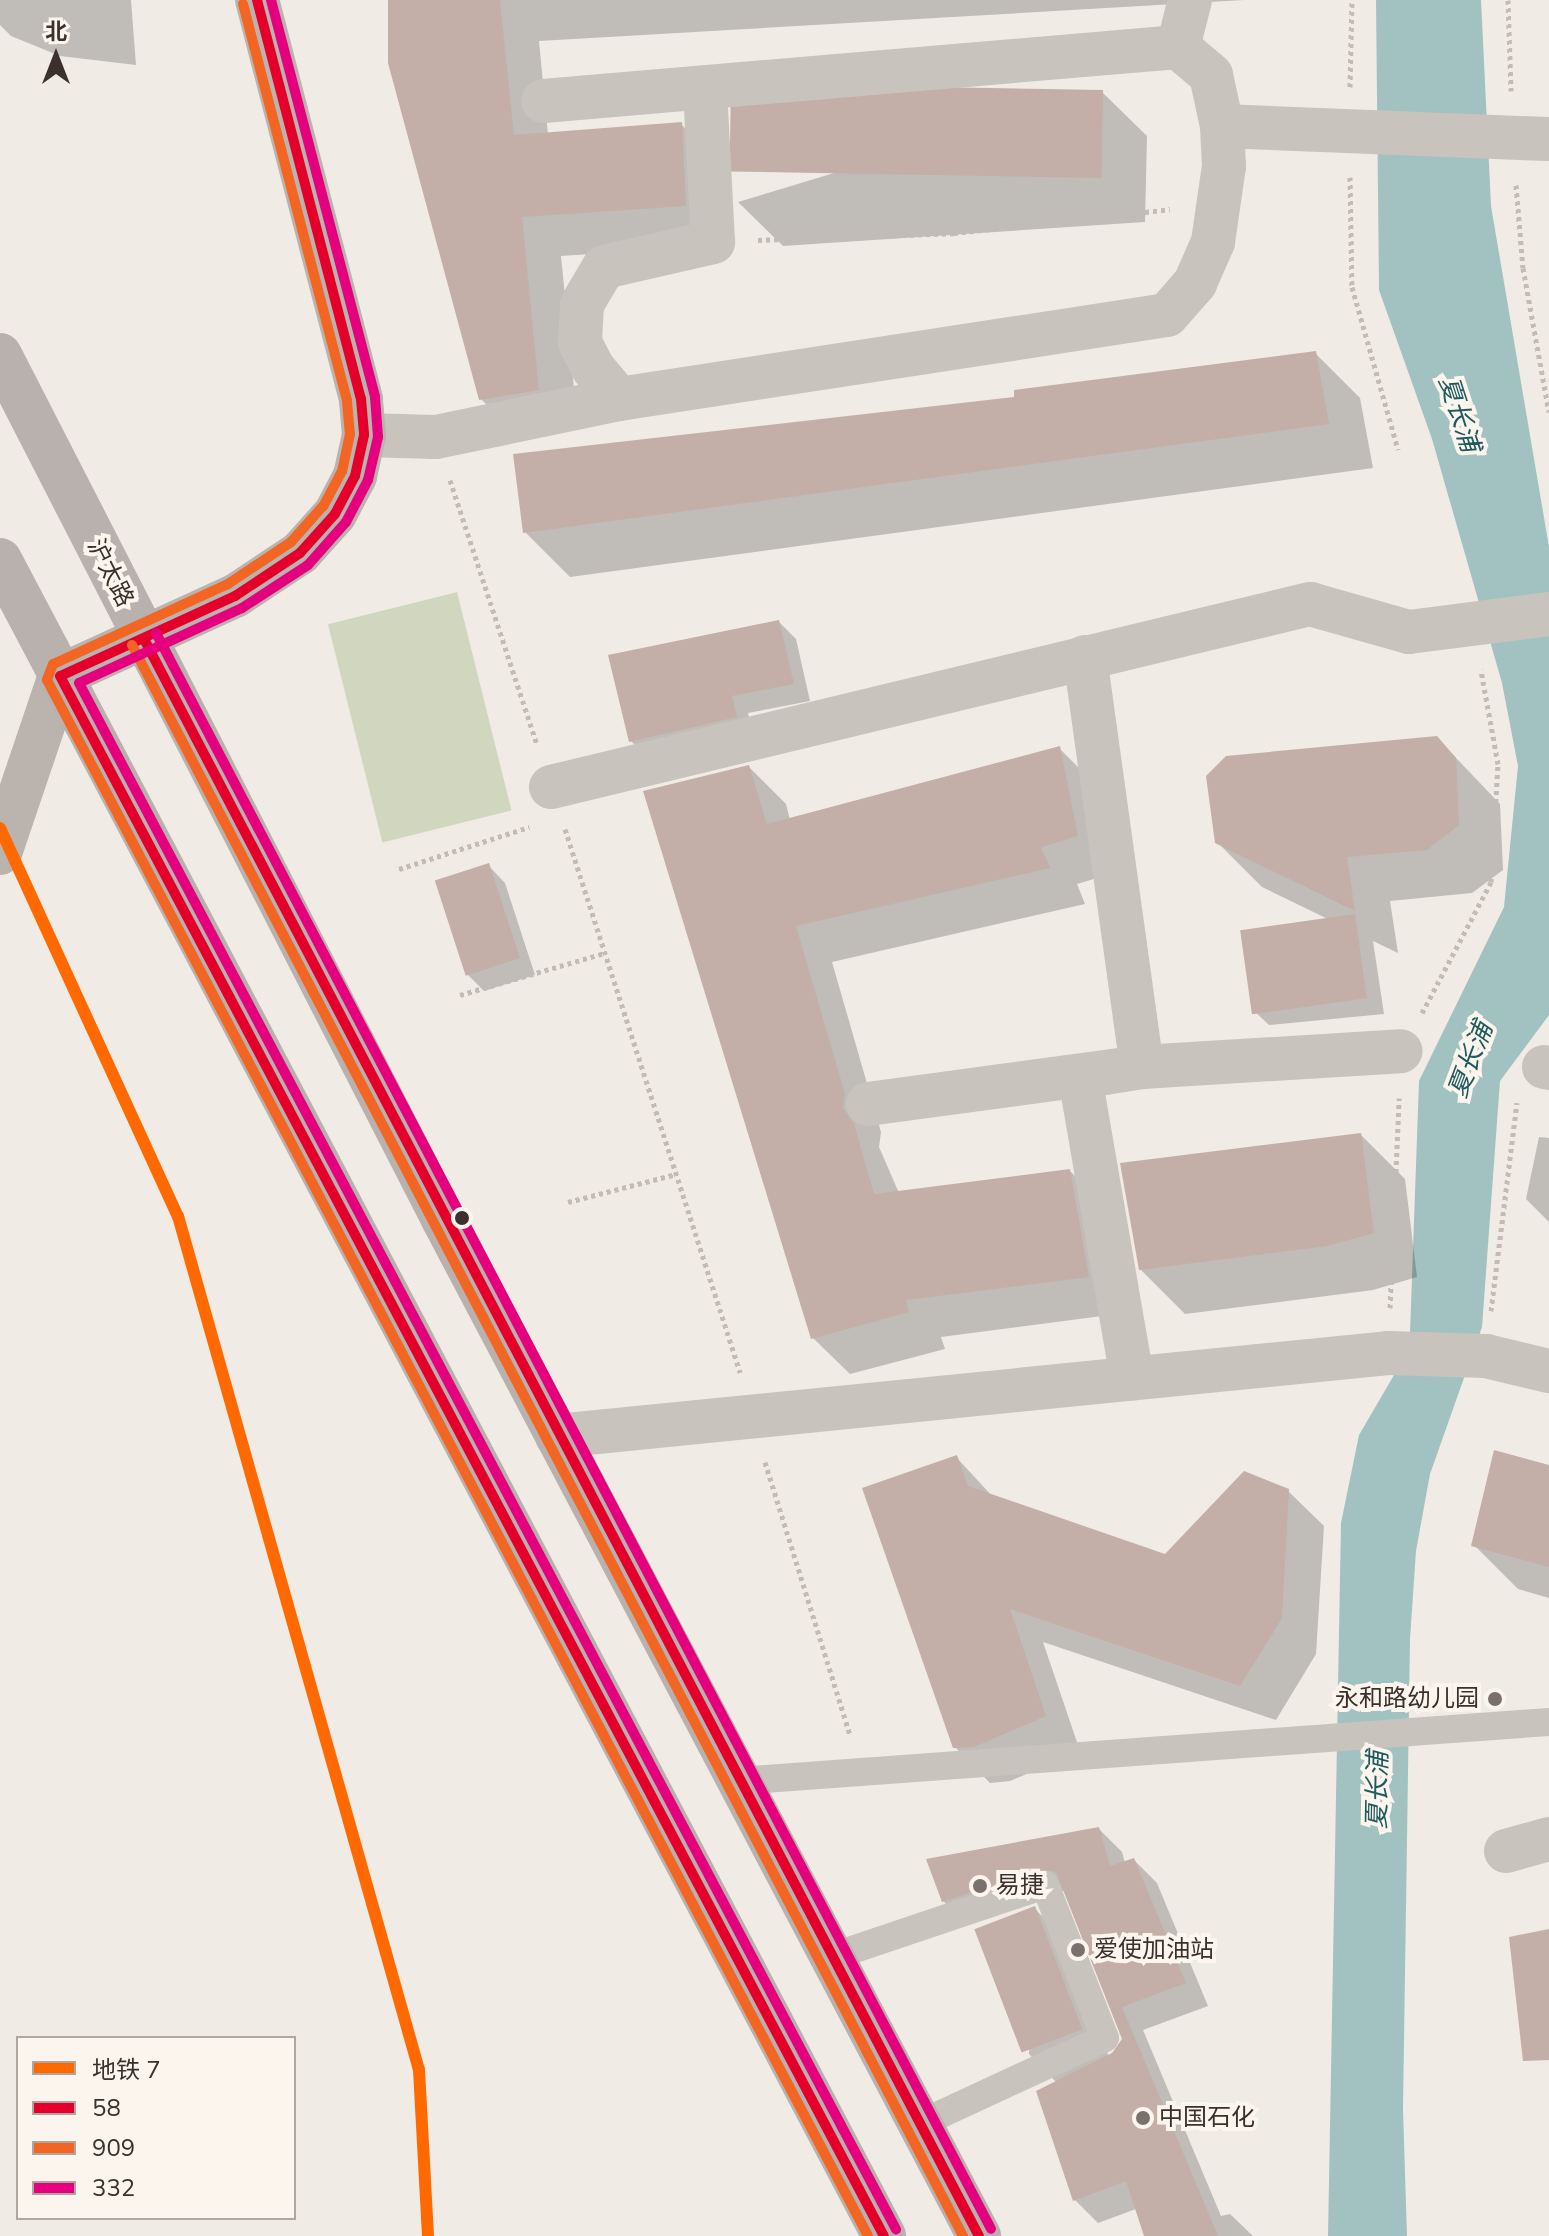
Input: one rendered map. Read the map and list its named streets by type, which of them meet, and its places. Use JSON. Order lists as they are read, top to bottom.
{
  "streets": {
    "main road": ["沪太路"]
  },
  "water": ["夏长浦"],
  "places": [
    "永和路幼儿园",
    "易捷",
    "爱使加油站",
    "中国石化"
  ],
  "lines": [
    "transit line 58",
    "transit line 332",
    "transit line 909",
    "metro line 7"
  ],
  "legend": [
    "地铁 7",
    "58",
    "909",
    "332"
  ],
  "north": "top"
}
